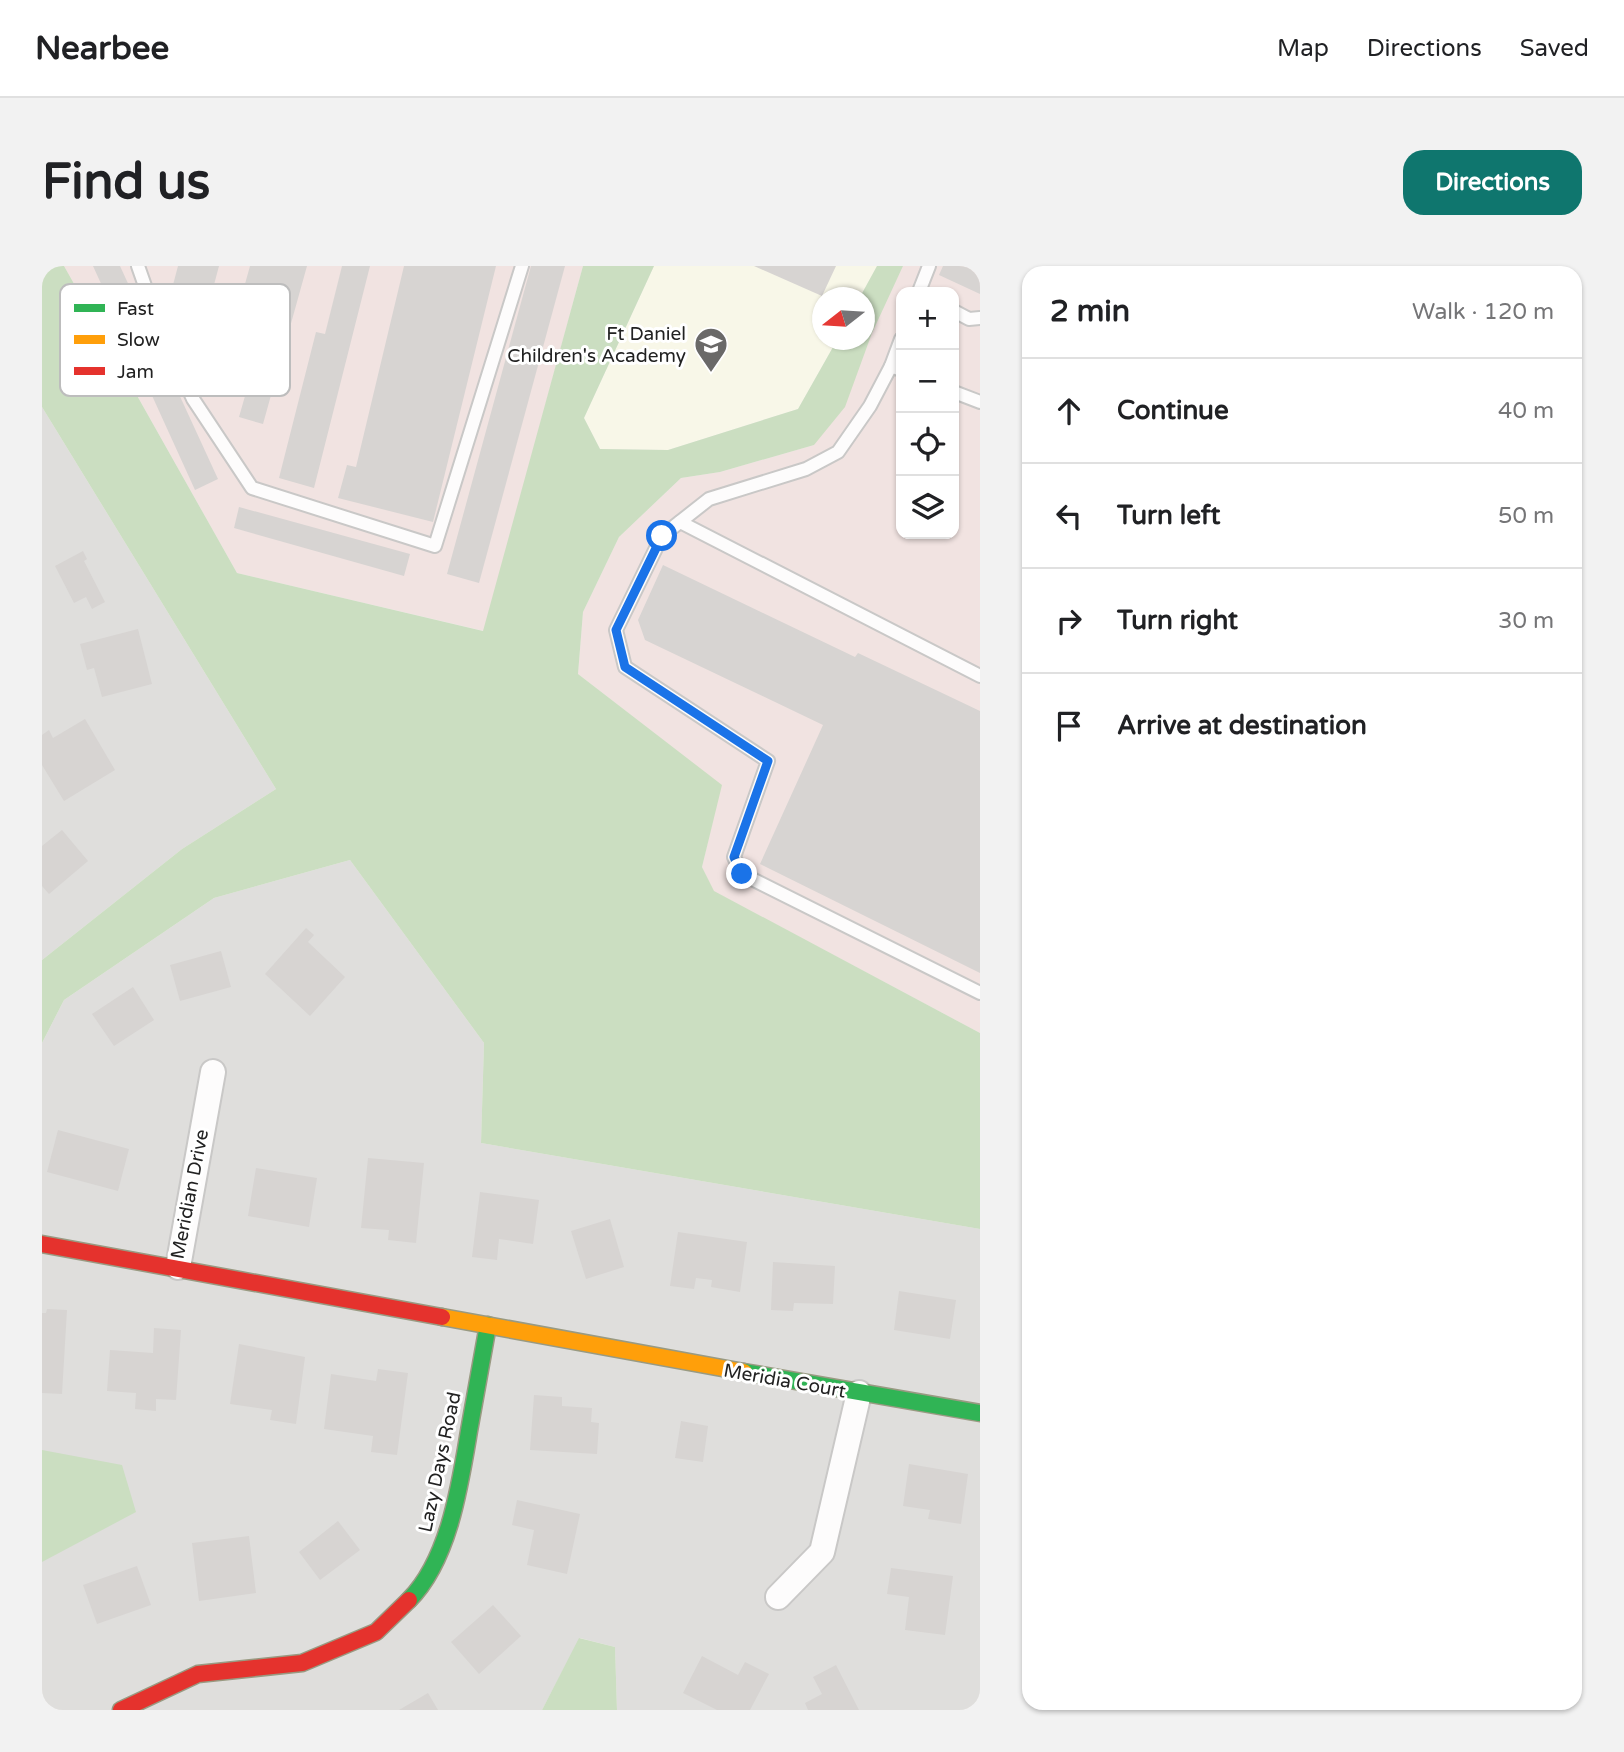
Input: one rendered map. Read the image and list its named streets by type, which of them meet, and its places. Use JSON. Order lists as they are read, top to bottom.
{
  "streets": {
    "street": ["Meridian Drive", "Meridia Court", "Lazy Days Road"]
  },
  "crossings": [
    ["Meridia Court", "Lazy Days Road"]
  ],
  "places": {
    "school or university": ["Ft Daniel Children's Academy"]
  },
  "legend": ["Fast", "Slow", "Jam"],
  "north": "left",
  "page": {
    "header": "Nearbee",
    "nav": ["Map", "Directions", "Saved"],
    "buttons": "Directions",
    "title": "Find us",
    "heading": ["2 min", "Walk · 120 m"],
    "map_buttons": ["+", "−"],
    "list": [
      ["Continue", "40 m"],
      ["Turn left", "50 m"],
      ["Turn right", "30 m"],
      "Arrive at destination"
    ]
  }
}
